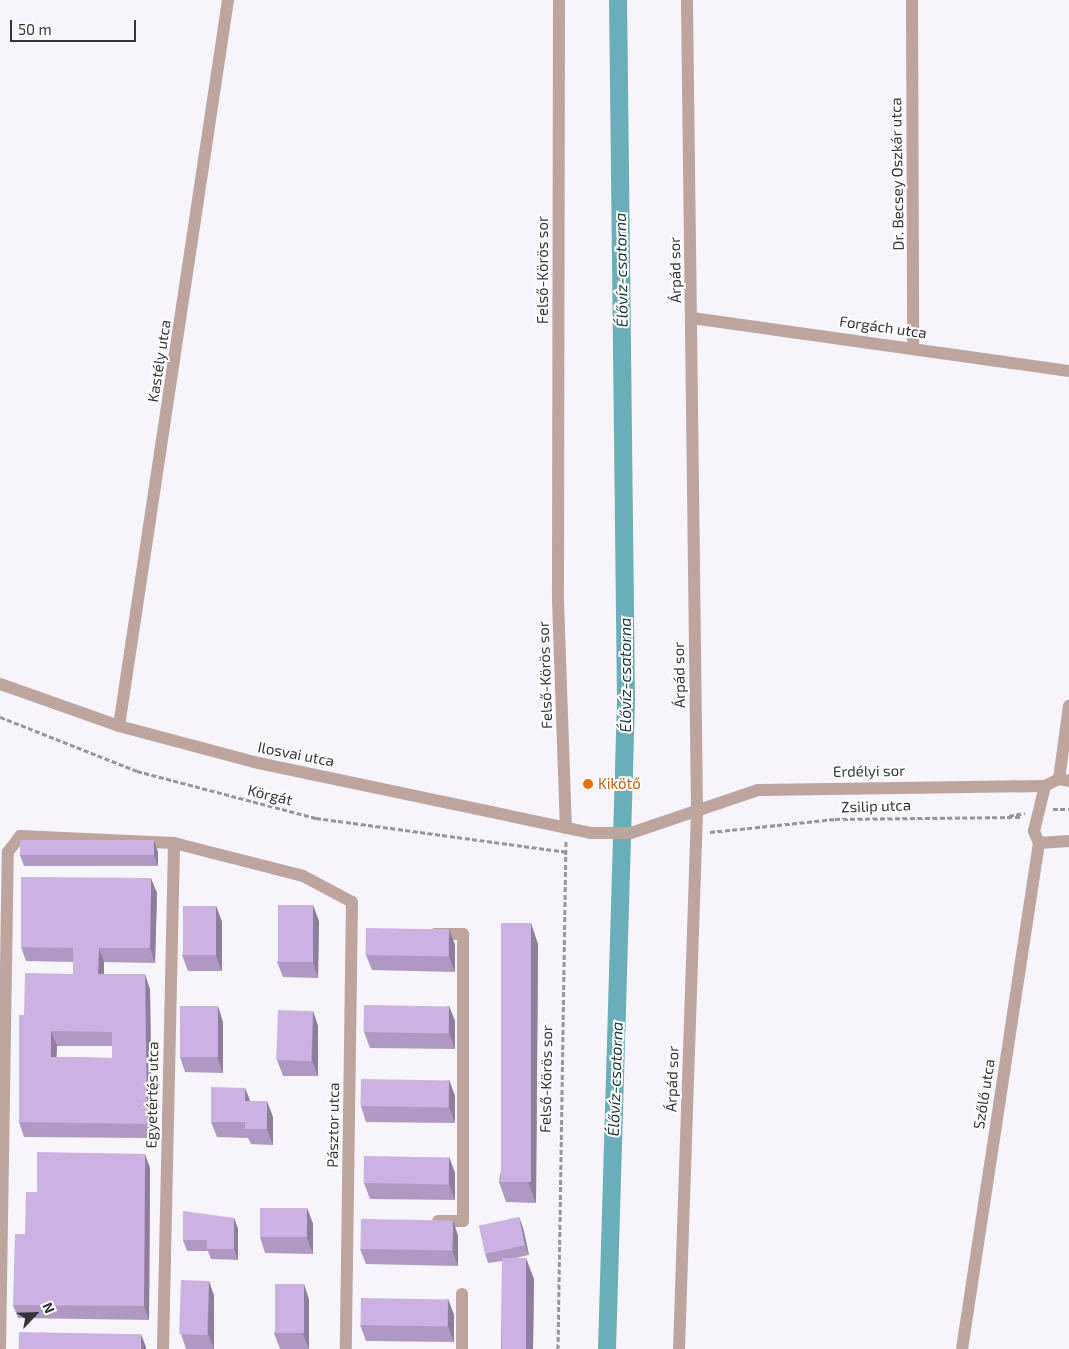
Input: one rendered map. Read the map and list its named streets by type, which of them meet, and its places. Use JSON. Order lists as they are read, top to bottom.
{
  "streets": {
    "street": [
      "Dr. Becsey Oszkár utca",
      "Felső-Körös sor",
      "Árpád sor",
      "Forgách utca",
      "Kastély utca",
      "Ilosvai utca",
      "Erdélyi sor",
      "Szőlő utca",
      "Egyetértés utca",
      "Pásztor utca"
    ],
    "path": ["Körgát", "Zsilip utca"]
  },
  "crossings": [
    ["Dr. Becsey Oszkár utca", "Forgách utca"],
    ["Felső-Körös sor", "Ilosvai utca"],
    ["Felső-Körös sor", "Körgát"],
    ["Árpád sor", "Forgách utca"],
    ["Árpád sor", "Erdélyi sor"],
    ["Kastély utca", "Ilosvai utca"],
    ["Ilosvai utca", "Erdélyi sor"],
    ["Erdélyi sor", "Szőlő utca"],
    ["Zsilip utca", "Szőlő utca"],
    ["Egyetértés utca", "Pásztor utca"]
  ],
  "water": ["Élővíz-csatorna"],
  "places": ["Kikötő"],
  "scale_bar": "50 m",
  "north": "top right"
}
